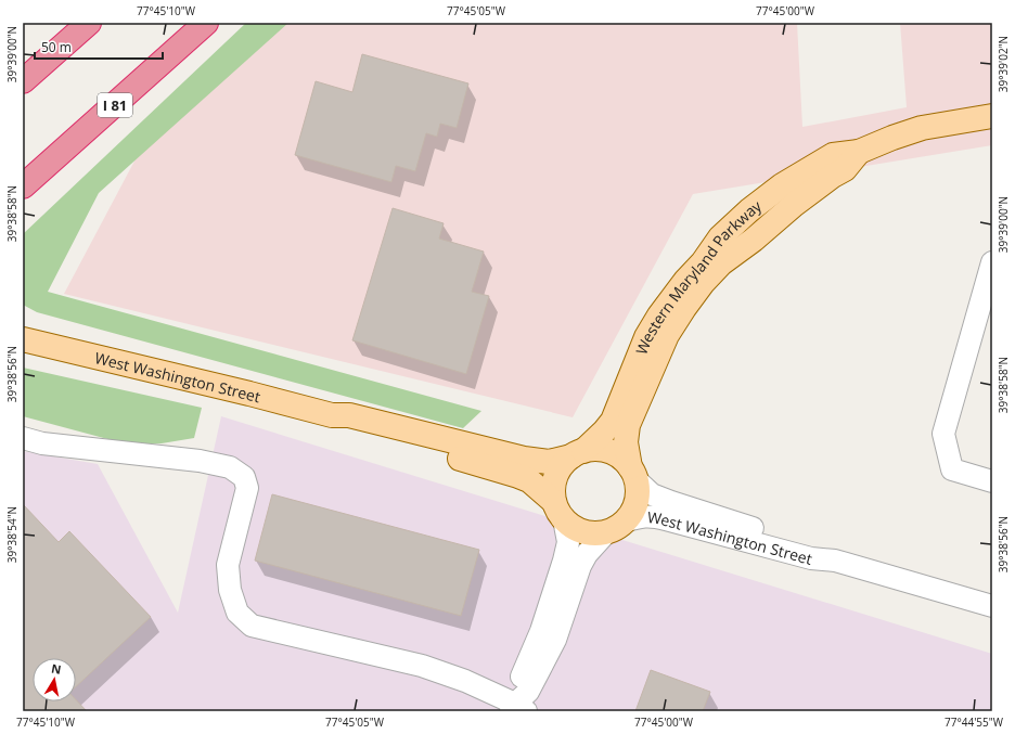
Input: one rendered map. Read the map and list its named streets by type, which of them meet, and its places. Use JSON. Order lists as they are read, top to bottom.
{
  "streets": {
    "highway": ["I 81"],
    "main road": ["Western Maryland Parkway", "West Washington Street"]
  },
  "crossings": [
    ["Western Maryland Parkway", "West Washington Street"]
  ],
  "scale_bar": "50 m",
  "north": "top",
  "coordinates": [
    "77°45'10\"W",
    "77°45'05\"W",
    "77°45'00\"W",
    "39°39'00\"N",
    "39°39'02\"N",
    "39°38'58\"N",
    "39°38'56\"N",
    "39°38'54\"N",
    "77°44'55\"W"
  ]
}
